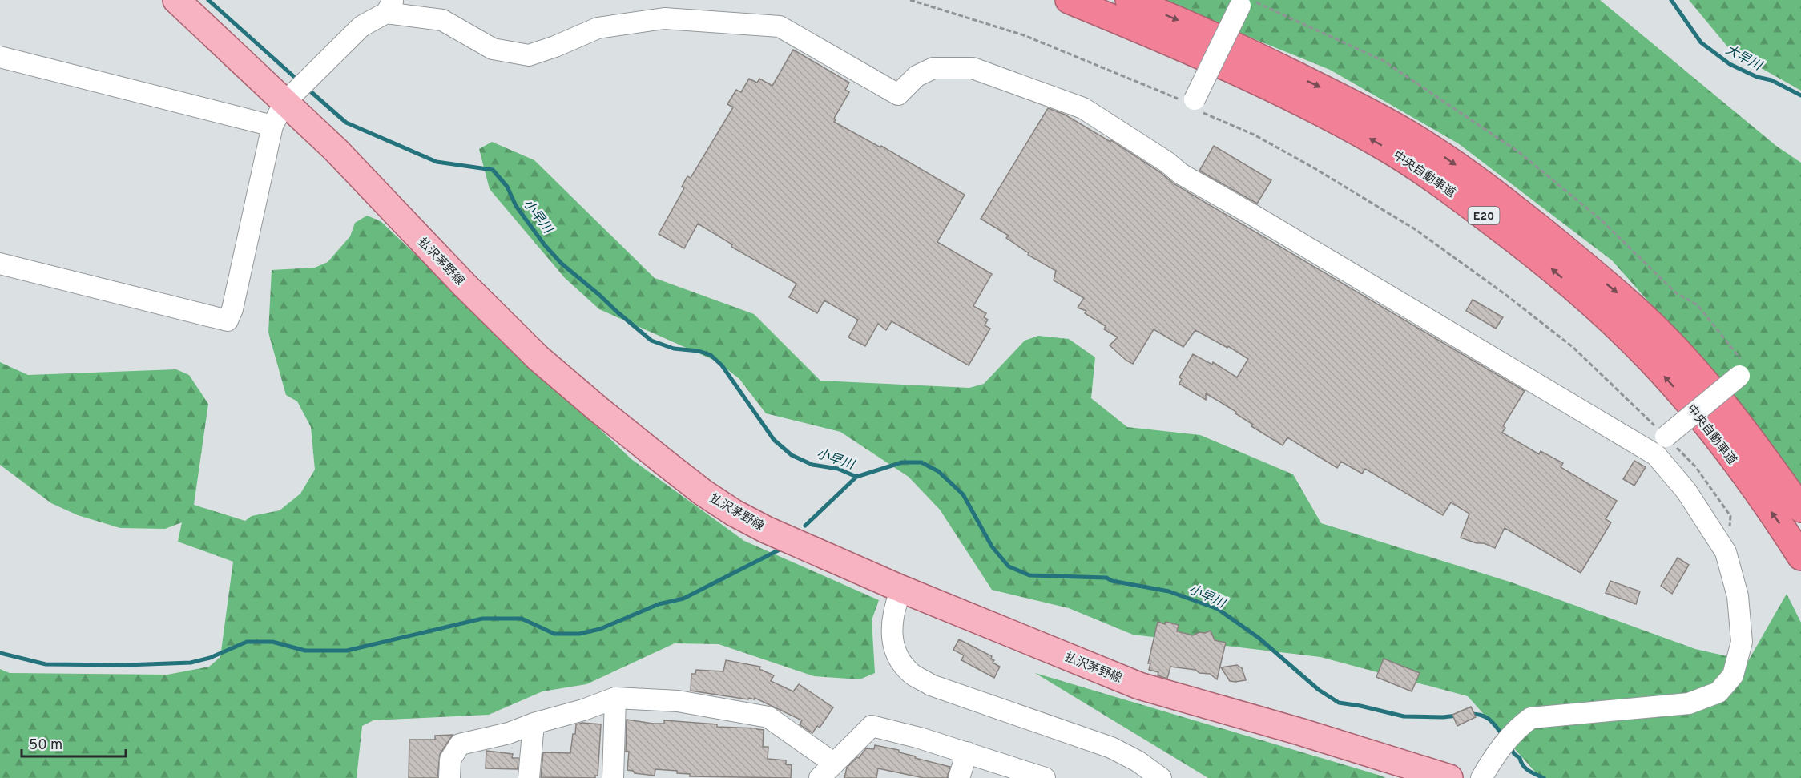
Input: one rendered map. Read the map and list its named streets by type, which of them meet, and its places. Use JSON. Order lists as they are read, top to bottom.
{
  "streets": {
    "highway": ["中央自動車道", "E20"],
    "main road": ["払沢茅野線"]
  },
  "water": ["大早川", "小早川"],
  "scale_bar": "50 m"
}
